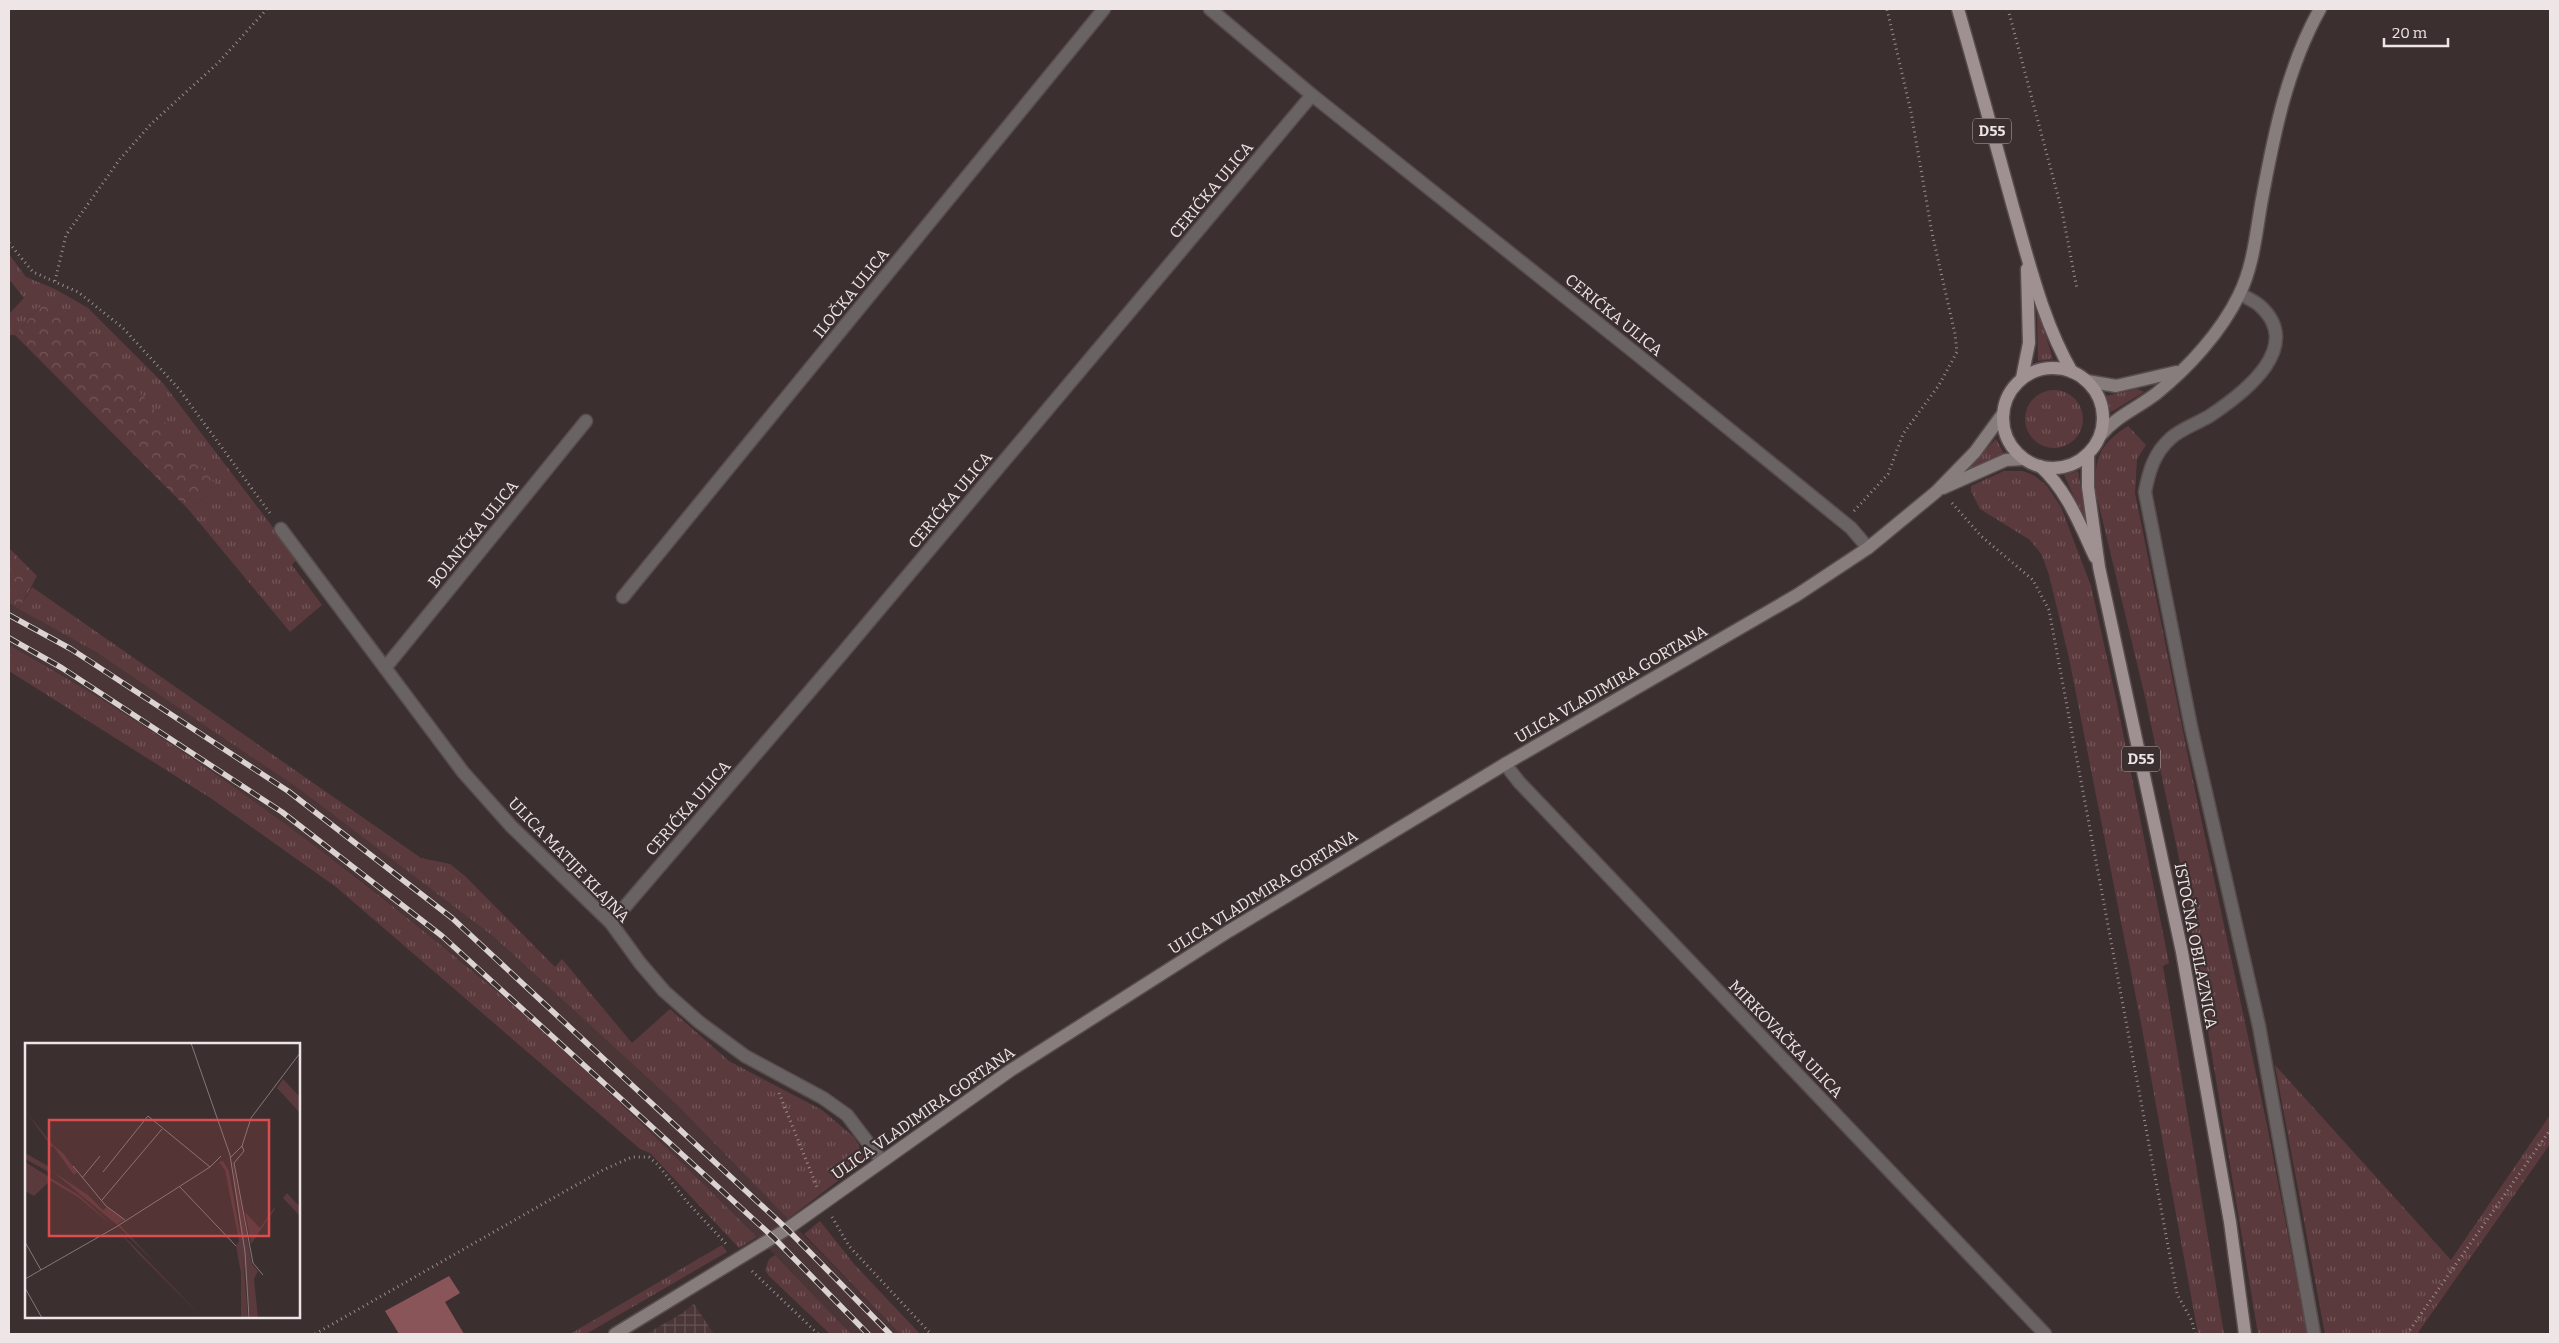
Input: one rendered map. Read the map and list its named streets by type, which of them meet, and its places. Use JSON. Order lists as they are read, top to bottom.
{
  "streets": {
    "main road": ["D55", "ULICA VLADIMIRA GORTANA", "ISTOČNA OBILAZNICA"],
    "street": [
      "CERIĆKA ULICA",
      "ILOČKA ULICA",
      "BOLNIČKA ULICA",
      "ULICA MATIJE KLAJNA",
      "MIRKOVAČKA ULICA"
    ]
  },
  "crossings": [
    ["D55", "ULICA VLADIMIRA GORTANA"],
    ["D55", "ISTOČNA OBILAZNICA"],
    ["CERIĆKA ULICA", "ULICA VLADIMIRA GORTANA"],
    ["CERIĆKA ULICA", "ULICA MATIJE KLAJNA"],
    ["BOLNIČKA ULICA", "ULICA MATIJE KLAJNA"],
    ["ULICA VLADIMIRA GORTANA", "ULICA MATIJE KLAJNA"],
    ["ULICA VLADIMIRA GORTANA", "ISTOČNA OBILAZNICA"],
    ["ULICA VLADIMIRA GORTANA", "MIRKOVAČKA ULICA"]
  ],
  "scale_bar": "20 m"
}
